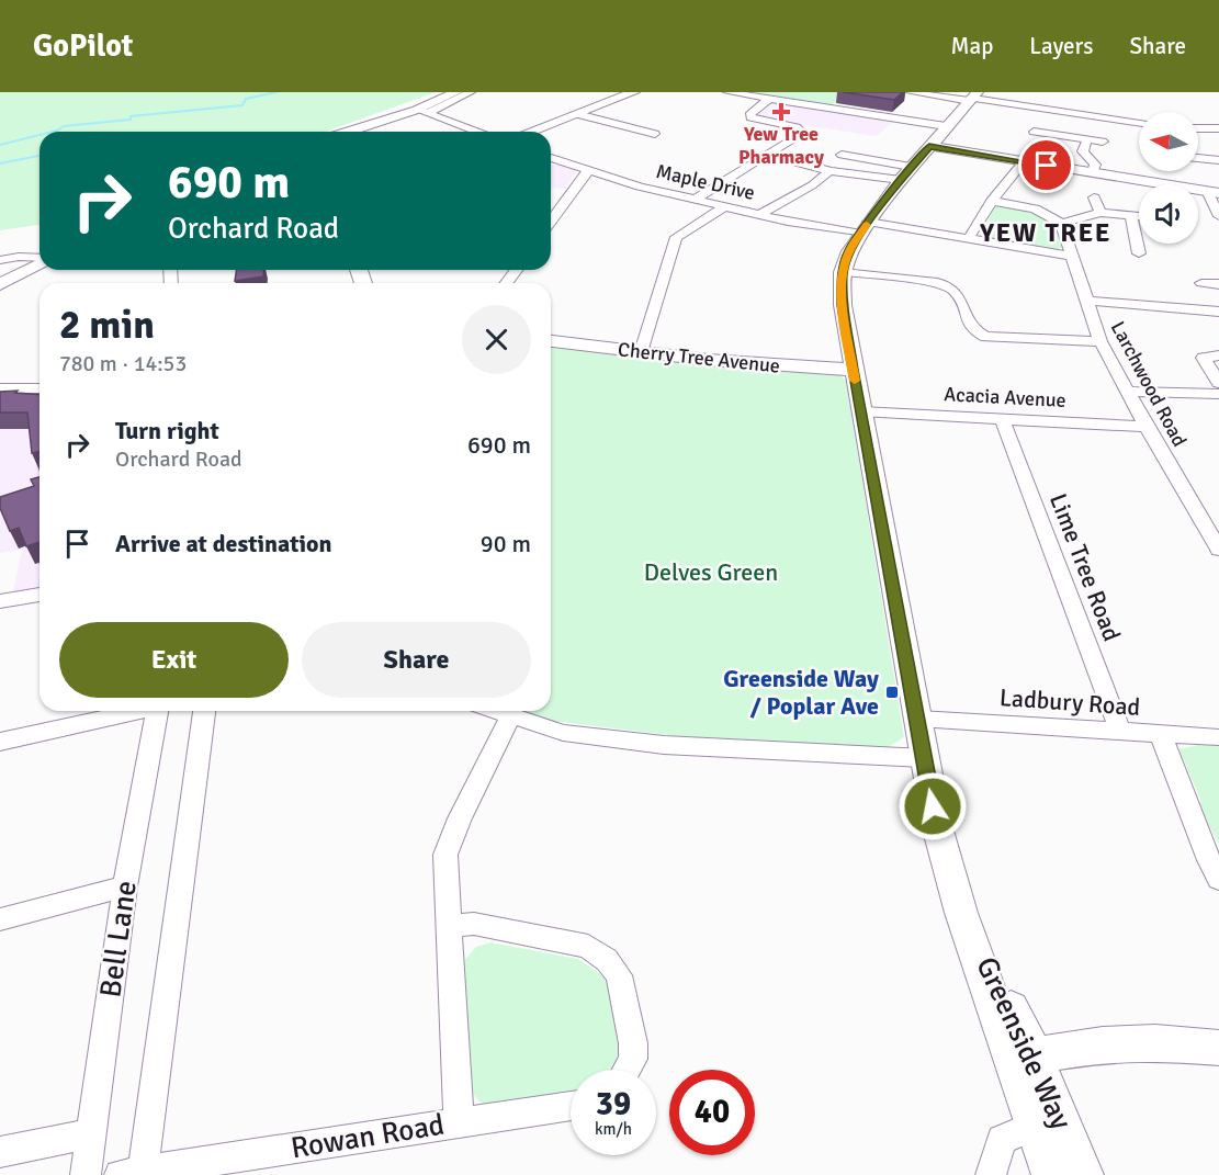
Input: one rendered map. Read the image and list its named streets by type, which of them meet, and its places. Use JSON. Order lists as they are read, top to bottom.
{
  "streets": {
    "street": [
      "Maple Drive",
      "Cherry Tree Avenue",
      "Larchwood Road",
      "Acacia Avenue",
      "Lime Tree Road",
      "Ladbury Road",
      "Bell Lane",
      "Greenside Way",
      "Rowan Road"
    ]
  },
  "crossings": [
    ["Maple Drive", "Larchwood Road"],
    ["Maple Drive", "Greenside Way"],
    ["Cherry Tree Avenue", "Greenside Way"],
    ["Larchwood Road", "Acacia Avenue"],
    ["Acacia Avenue", "Lime Tree Road"],
    ["Acacia Avenue", "Greenside Way"],
    ["Lime Tree Road", "Ladbury Road"],
    ["Ladbury Road", "Greenside Way"]
  ],
  "districts": ["YEW TREE"],
  "parks": ["Delves Green"],
  "places": {
    "health": ["Yew Tree Pharmacy"],
    "transit": ["Greenside Way / Poplar Ave"]
  },
  "north": "left",
  "page": {
    "header": "GoPilot",
    "nav": ["Map", "Layers", "Share"],
    "turn": ["690 m", "Orchard Road"],
    "heading": ["2 min", "780 m · 14:53"],
    "list": [
      {
        "name": "Turn right",
        "note": "Orchard Road",
        "value": "690 m"
      },
      {
        "name": "Arrive at destination",
        "value": "90 m"
      }
    ],
    "buttons": ["Exit", "Share"],
    "speed": "39 km/h",
    "limit": "40"
  }
}
